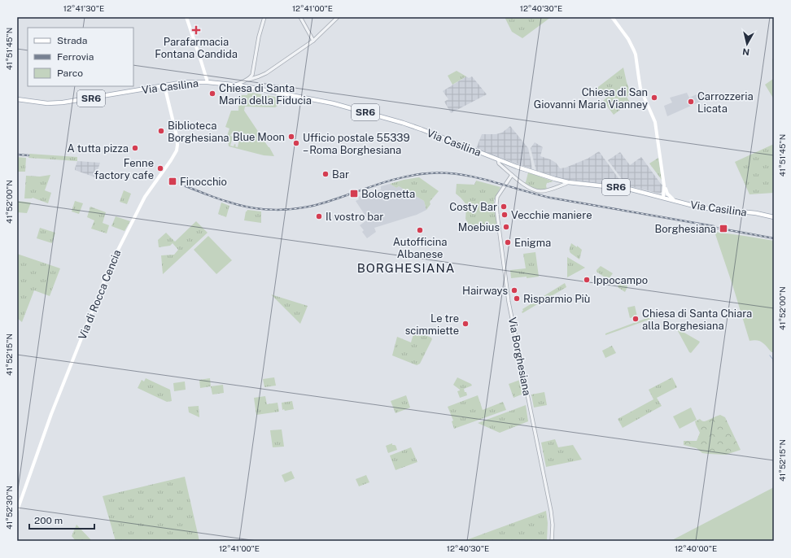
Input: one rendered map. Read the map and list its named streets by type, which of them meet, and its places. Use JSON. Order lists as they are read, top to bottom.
{
  "streets": {
    "main road": ["Via Casilina", "SR6", "Via di Rocca Cencia"],
    "street": ["Via Borghesiana"]
  },
  "crossings": [
    ["Via Casilina", "Via di Rocca Cencia"]
  ],
  "districts": ["BORGHESIANA"],
  "places": {
    "health": ["Parafarmacia Fontana Candida"],
    "other": [
      "Chiesa di Santa Maria della Fiducia",
      "Chiesa di San Giovanni Maria Vianney",
      "Carrozzeria Licata",
      "Biblioteca Borghesiana",
      "Blue Moon",
      "Ufficio postale 55339 – Roma Borghesiana",
      "A tutta pizza",
      "Fenne factory cafe",
      "Bar",
      "Costy Bar",
      "Vecchie maniere",
      "Il vostro bar",
      "Moebius",
      "Autofficina Albanese",
      "Enigma",
      "Ippocampo",
      "Hairways",
      "Risparmio Più",
      "Chiesa di Santa Chiara alla Borghesiana",
      "Le tre scimmiette"
    ],
    "transit": ["Finocchio", "Bolognetta", "Borghesiana"]
  },
  "legend": ["Strada", "Ferrovia", "Parco"],
  "scale_bar": "200 m",
  "north": "bottom",
  "coordinates": [
    "12°41'30\"E",
    "12°41'00\"E",
    "12°40'30\"E",
    "41°51'45\"N",
    "41°52'00\"N",
    "41°52'15\"N",
    "41°52'30\"N",
    "12°40'00\"E"
  ]
}
